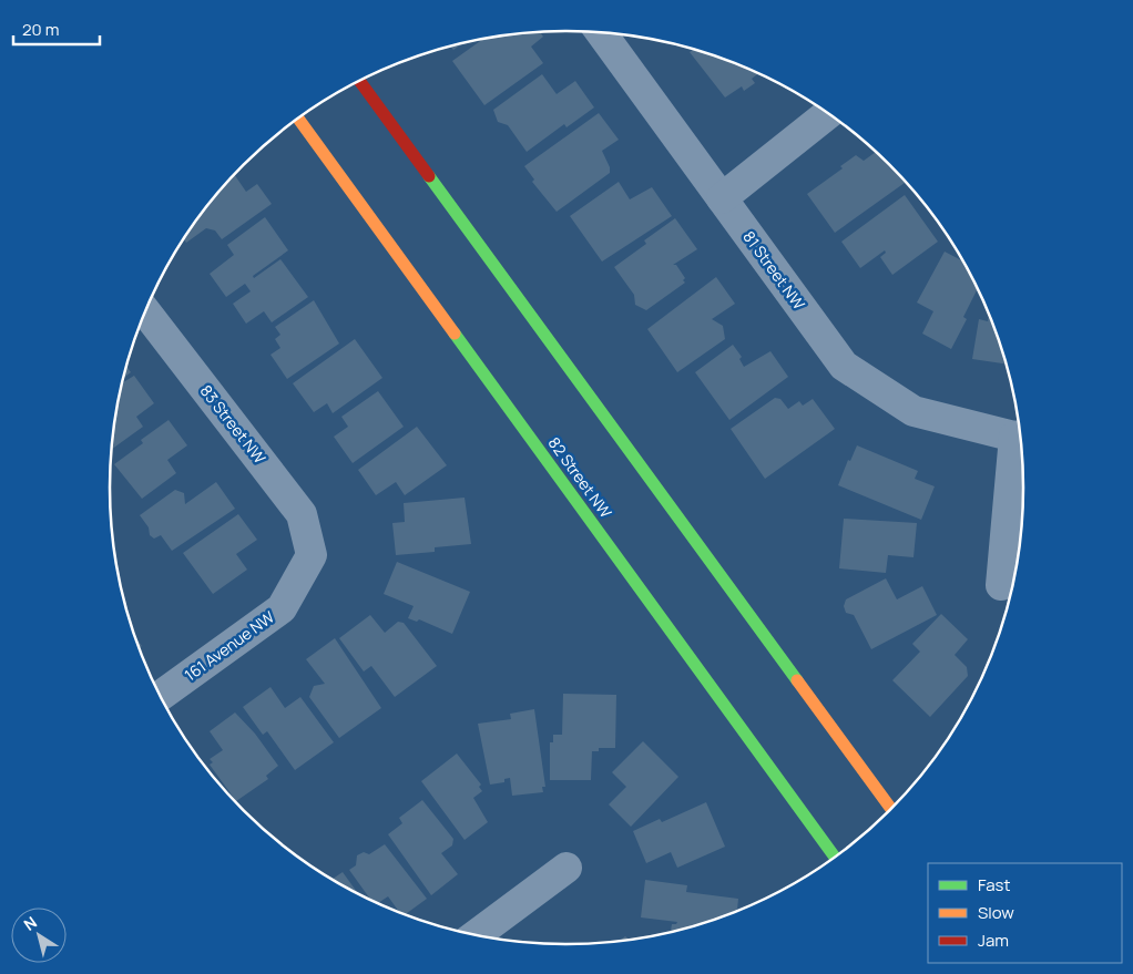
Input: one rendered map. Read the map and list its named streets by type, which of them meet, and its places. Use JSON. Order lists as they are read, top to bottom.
{
  "streets": {
    "main road": ["82 Street NW"],
    "street": ["81 Street NW", "83 Street NW", "161 Avenue NW"]
  },
  "crossings": [
    ["83 Street NW", "161 Avenue NW"]
  ],
  "legend": ["Fast", "Slow", "Jam"],
  "scale_bar": "20 m",
  "north": "top left"
}
